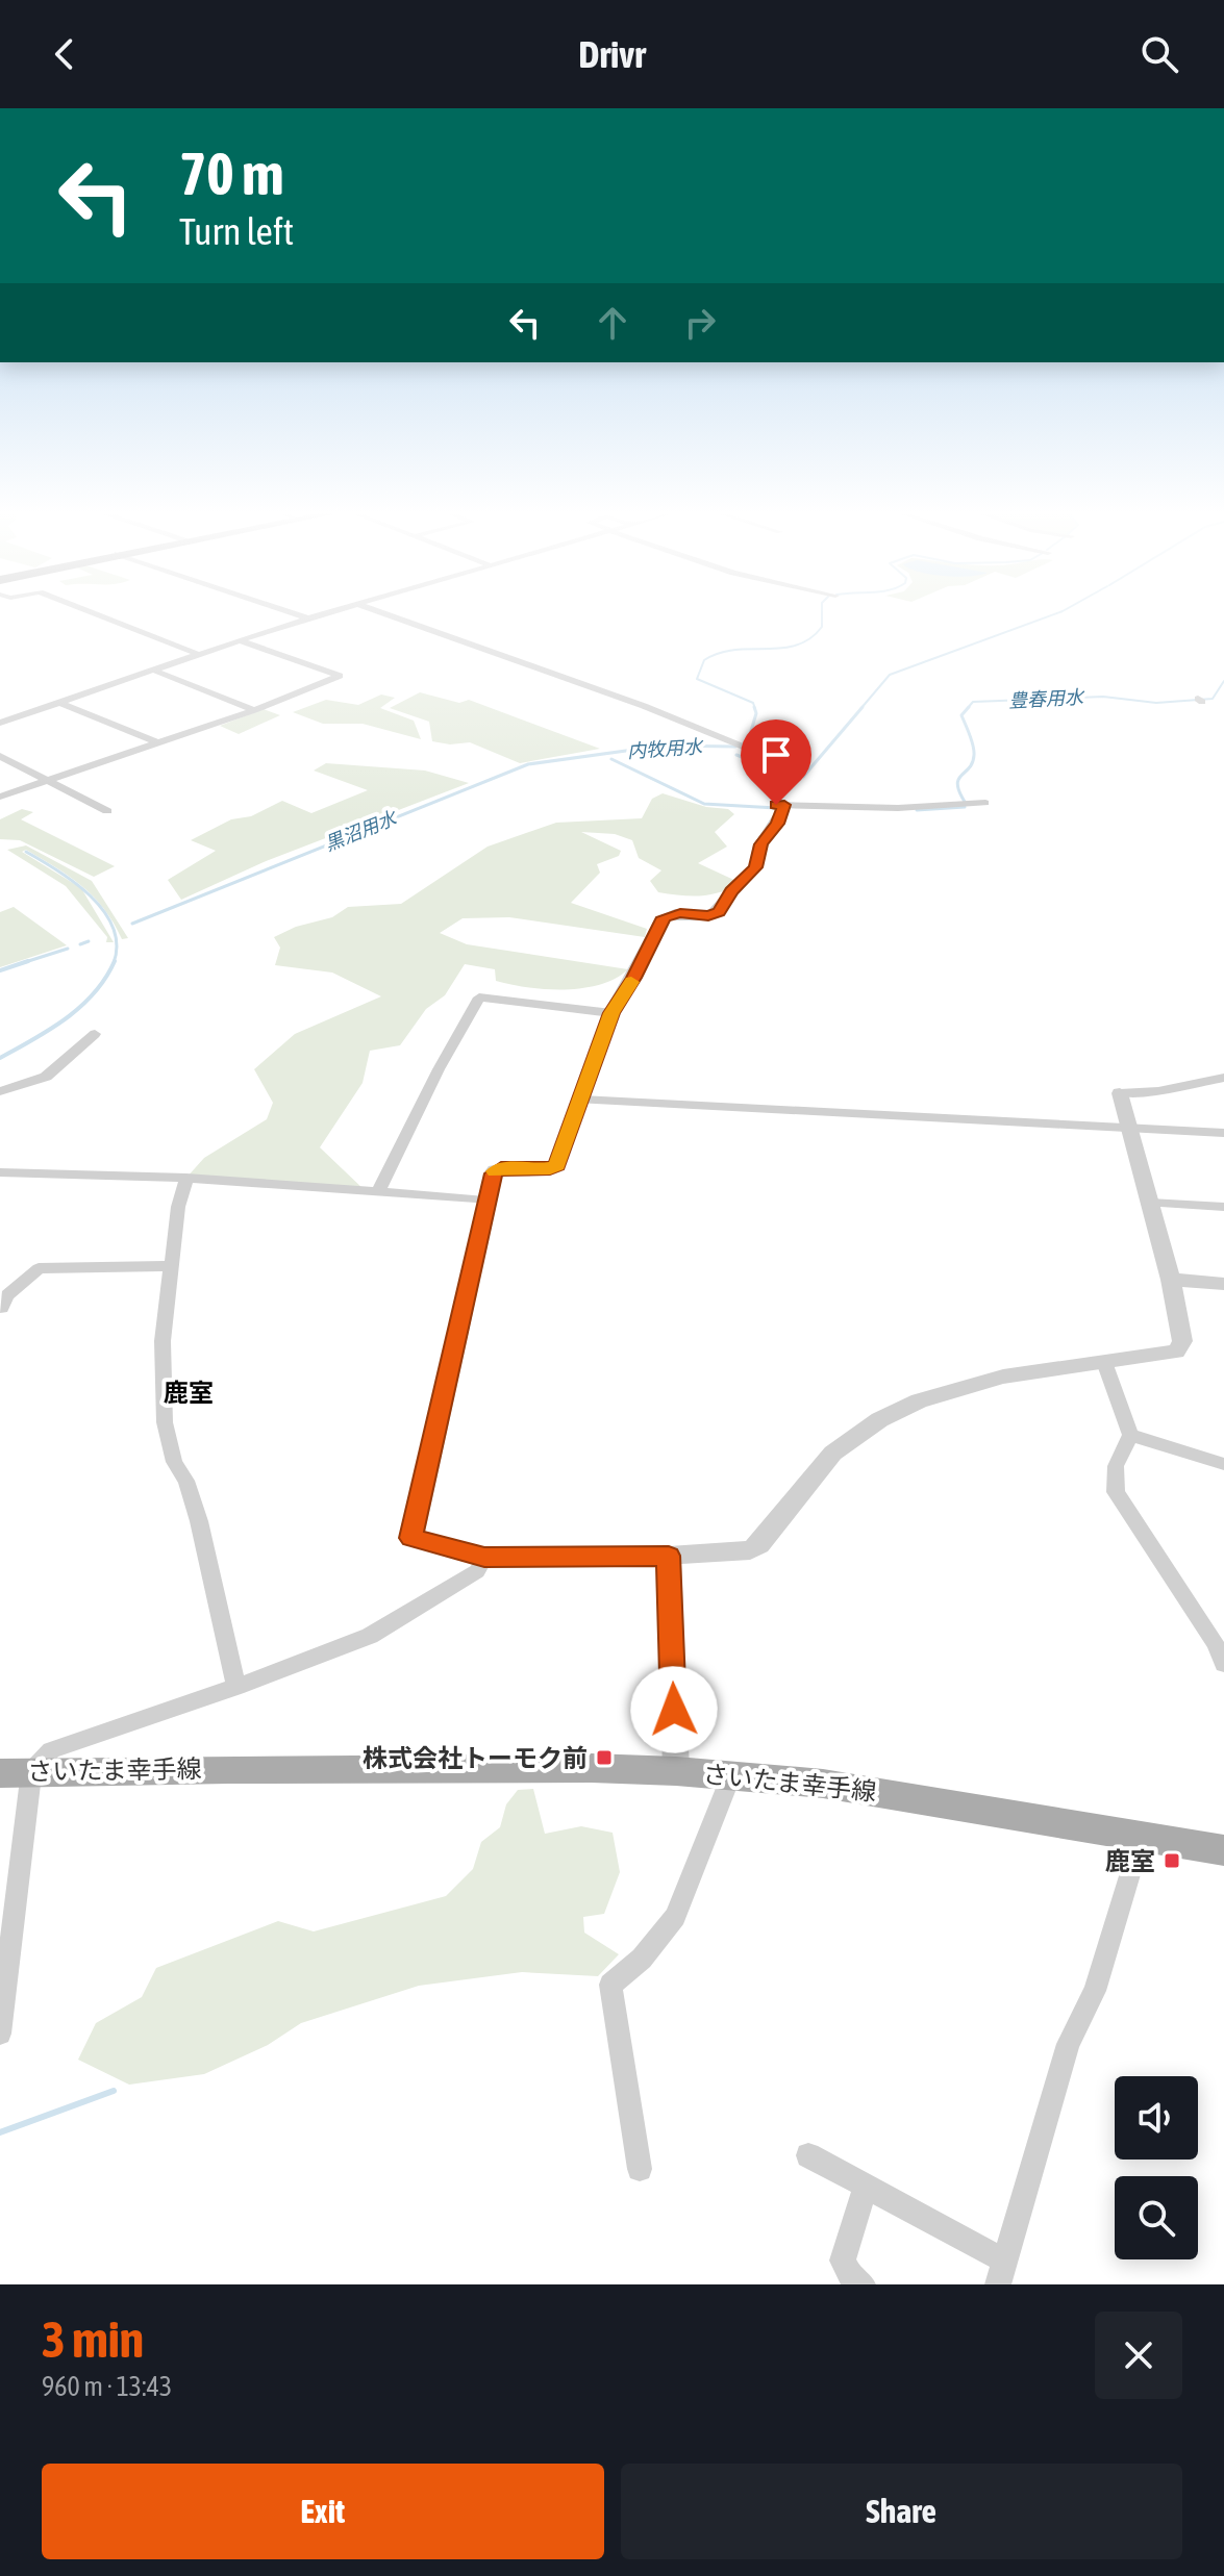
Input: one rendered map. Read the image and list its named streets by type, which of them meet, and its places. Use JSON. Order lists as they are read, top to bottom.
{
  "streets": {
    "main road": ["さいたま幸手線"]
  },
  "districts": ["鹿室"],
  "water": ["豊春用水", "内牧用水", "黒沼用水"],
  "places": {
    "transit": ["株式会社トーモク前", "鹿室"]
  },
  "page": {
    "header": "Drivr",
    "turn": ["70 m", "Turn left"],
    "heading": ["3 min", "960 m · 13:43"],
    "buttons": ["Exit", "Share"]
  }
}
